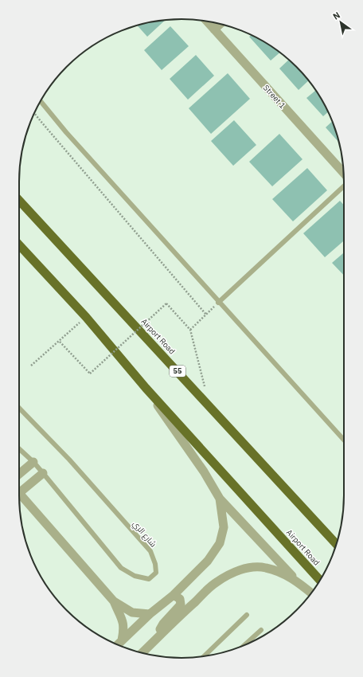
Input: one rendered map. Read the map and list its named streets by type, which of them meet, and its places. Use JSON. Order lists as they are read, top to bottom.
{
  "streets": {
    "highway": ["Airport Road", "55"],
    "street": ["Street 1"],
    "lane": ["شارع الري"]
  },
  "north": "top left"
}
